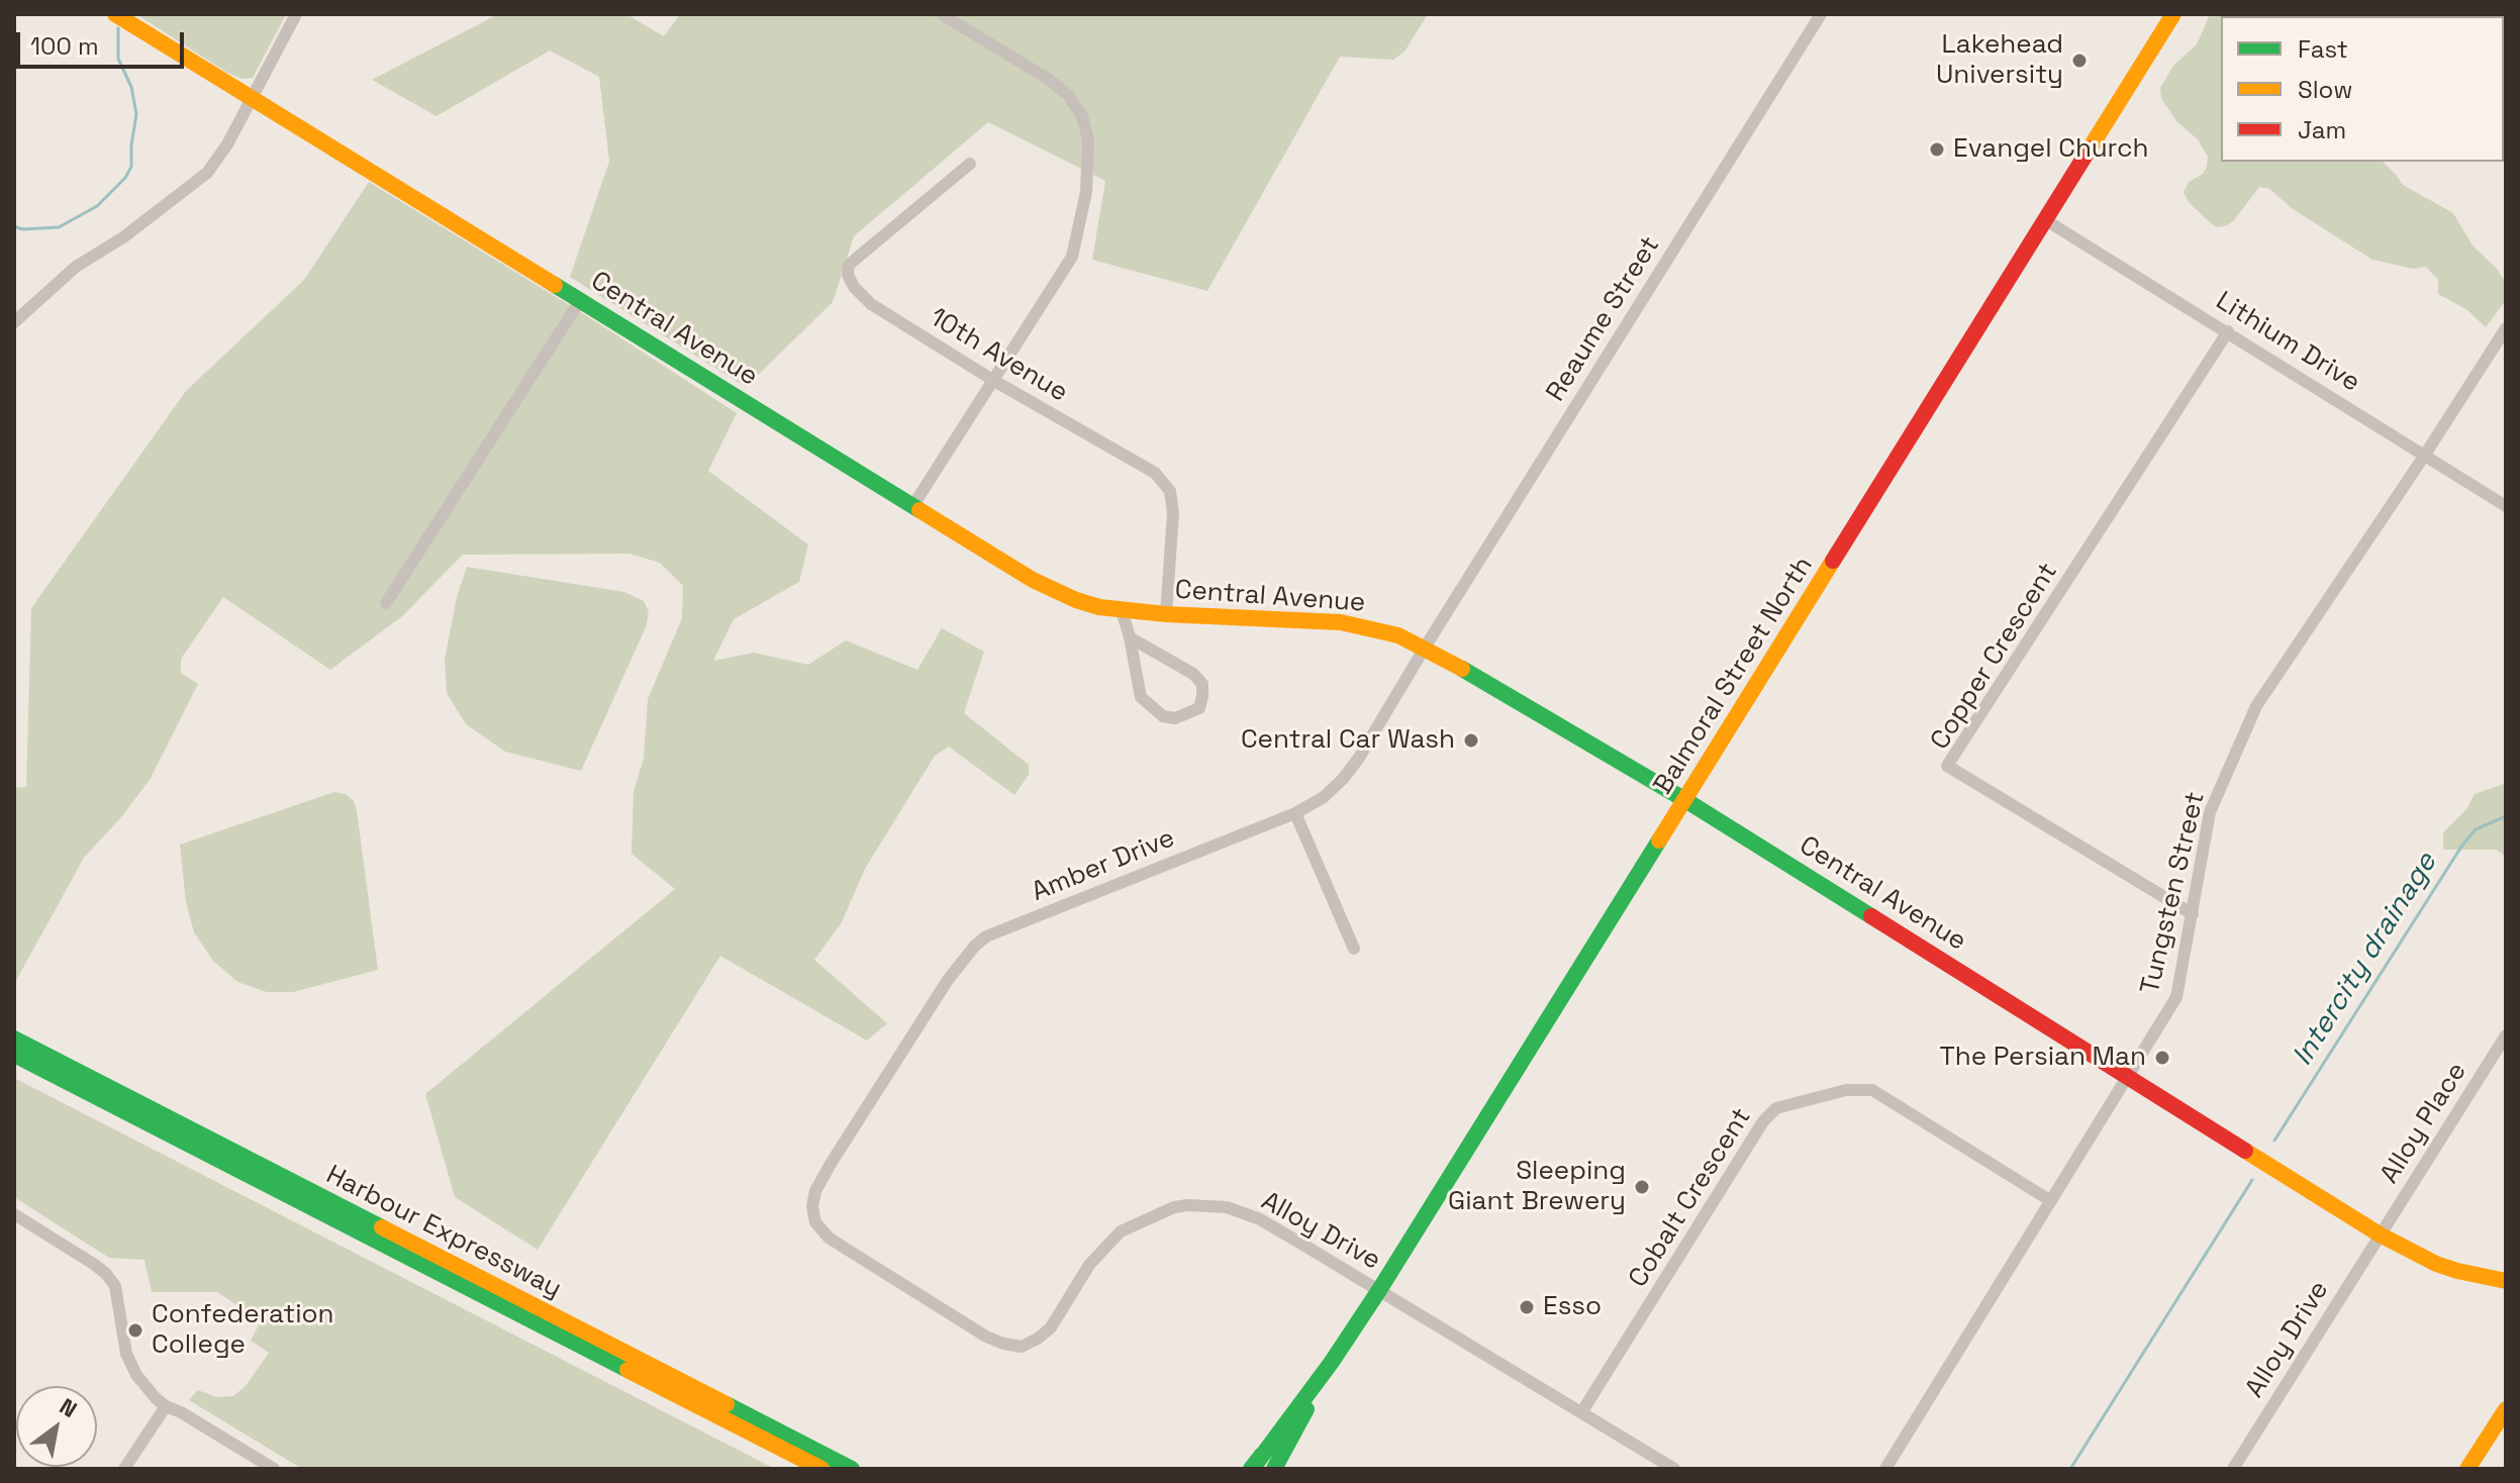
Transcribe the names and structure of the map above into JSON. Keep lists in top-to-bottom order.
{
  "streets": {
    "main road": ["Central Avenue", "Balmoral Street North", "Harbour Expressway"],
    "street": [
      "Reaume Street",
      "Lithium Drive",
      "10th Avenue",
      "Copper Crescent",
      "Amber Drive",
      "Tungsten Street",
      "Alloy Place",
      "Cobalt Crescent",
      "Alloy Drive"
    ]
  },
  "crossings": [
    ["Reaume Street", "Central Avenue"],
    ["Reaume Street", "Amber Drive"],
    ["Central Avenue", "10th Avenue"],
    ["Central Avenue", "Balmoral Street North"],
    ["Central Avenue", "Amber Drive"],
    ["Central Avenue", "Tungsten Street"],
    ["Central Avenue", "Alloy Place"],
    ["Central Avenue", "Alloy Drive"],
    ["Lithium Drive", "Copper Crescent"],
    ["Lithium Drive", "Balmoral Street North"],
    ["Lithium Drive", "Tungsten Street"],
    ["Copper Crescent", "Tungsten Street"],
    ["Balmoral Street North", "Alloy Drive"],
    ["Amber Drive", "Alloy Drive"],
    ["Tungsten Street", "Cobalt Crescent"],
    ["Alloy Place", "Alloy Drive"],
    ["Cobalt Crescent", "Alloy Drive"]
  ],
  "water": ["Intercity drainage"],
  "places": [
    "Lakehead University",
    "Evangel Church",
    "Central Car Wash",
    "The Persian Man",
    "Sleeping Giant Brewery",
    "Esso",
    "Confederation College"
  ],
  "legend": ["Fast", "Slow", "Jam"],
  "scale_bar": "100 m",
  "north": "top right"
}
